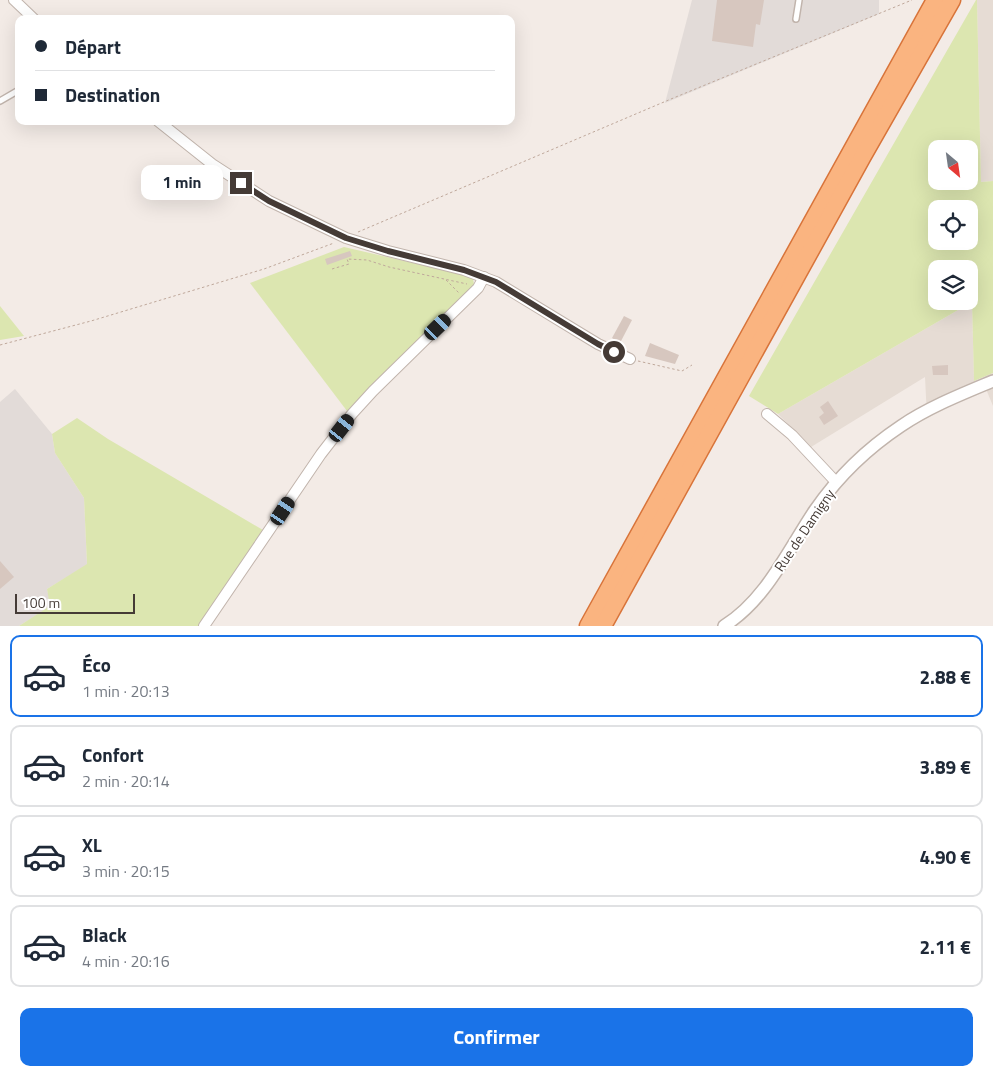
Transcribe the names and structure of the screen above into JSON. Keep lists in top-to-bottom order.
{
  "streets": {
    "street": ["Rue de Damigny"]
  },
  "scale_bar": "100 m",
  "north": "bottom right",
  "page": {
    "banner": ["Départ", "Destination"],
    "bubble": "1 min",
    "scale": "100 m",
    "list": [
      {
        "name": "Éco",
        "note": "1 min · 20:13",
        "value": "2.88 €"
      },
      {
        "name": "Confort",
        "note": "2 min · 20:14",
        "value": "3.89 €"
      },
      {
        "name": "XL",
        "note": "3 min · 20:15",
        "value": "4.90 €"
      },
      {
        "name": "Black",
        "note": "4 min · 20:16",
        "value": "2.11 €"
      }
    ],
    "buttons": "Confirmer"
  }
}
